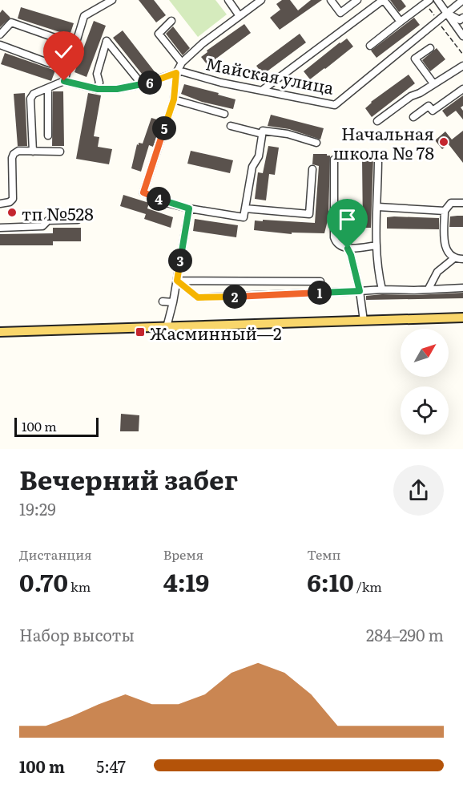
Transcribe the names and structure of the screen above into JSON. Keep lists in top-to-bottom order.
{
  "streets": {
    "street": ["Майская улица"]
  },
  "places": {
    "other": ["Начальная школа № 78", "тп №528"],
    "transit": ["Жасминный—2"]
  },
  "scale_bar": "100 m",
  "north": "top right",
  "page": {
    "pins": [
      "6",
      "5",
      "4",
      "3",
      "1",
      "2"
    ],
    "scale": "100 m",
    "heading": ["Вечерний забег", "19:29"],
    "stats": [
      ["Дистанция", "0.70 km"],
      ["Время", "4:19"],
      ["Темп", "6:10 /km"]
    ],
    "chart": ["Набор высоты", "284–290 m"],
    "list": [
      {
        "name": "100 m",
        "note": "5:47"
      }
    ]
  }
}
